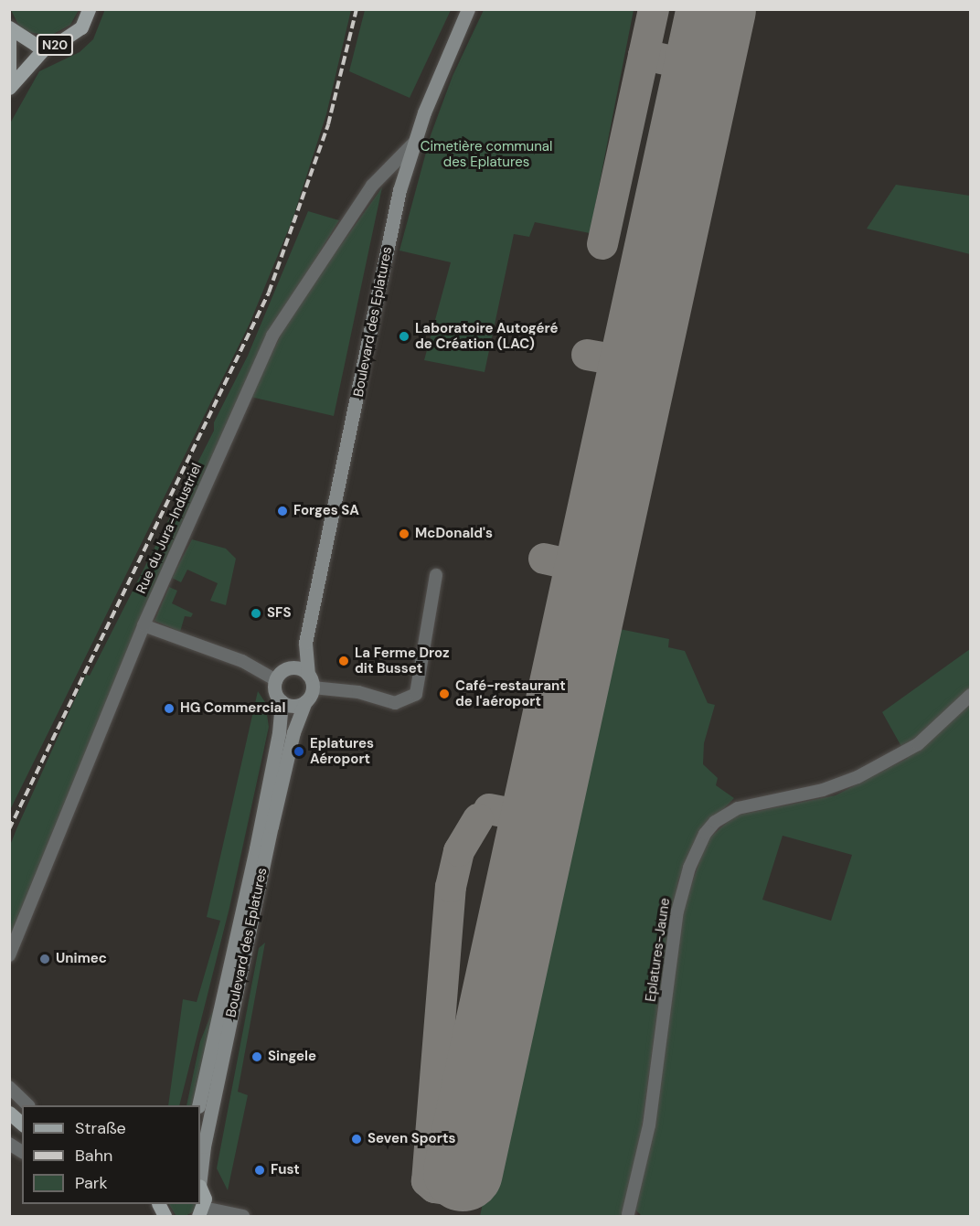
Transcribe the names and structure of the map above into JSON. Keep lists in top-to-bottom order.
{
  "streets": {
    "main road": ["N20", "Boulevard des Eplatures"],
    "street": ["Rue du Jura-Industriel", "Eplatures-Jaune"]
  },
  "crossings": [
    ["Boulevard des Eplatures", "Rue du Jura-Industriel"]
  ],
  "parks": ["Cimetière communal des Eplatures"],
  "places": [
    "Laboratoire Autogéré de Création (LAC)",
    "Forges SA",
    "McDonald's",
    "SFS",
    "La Ferme Droz dit Busset",
    "Café-restaurant de l'aéroport",
    "HG Commercial",
    "Eplatures Aéroport",
    "Unimec",
    "Singele",
    "Seven Sports",
    "Fust"
  ],
  "legend": ["Straße", "Bahn", "Park"]
}
